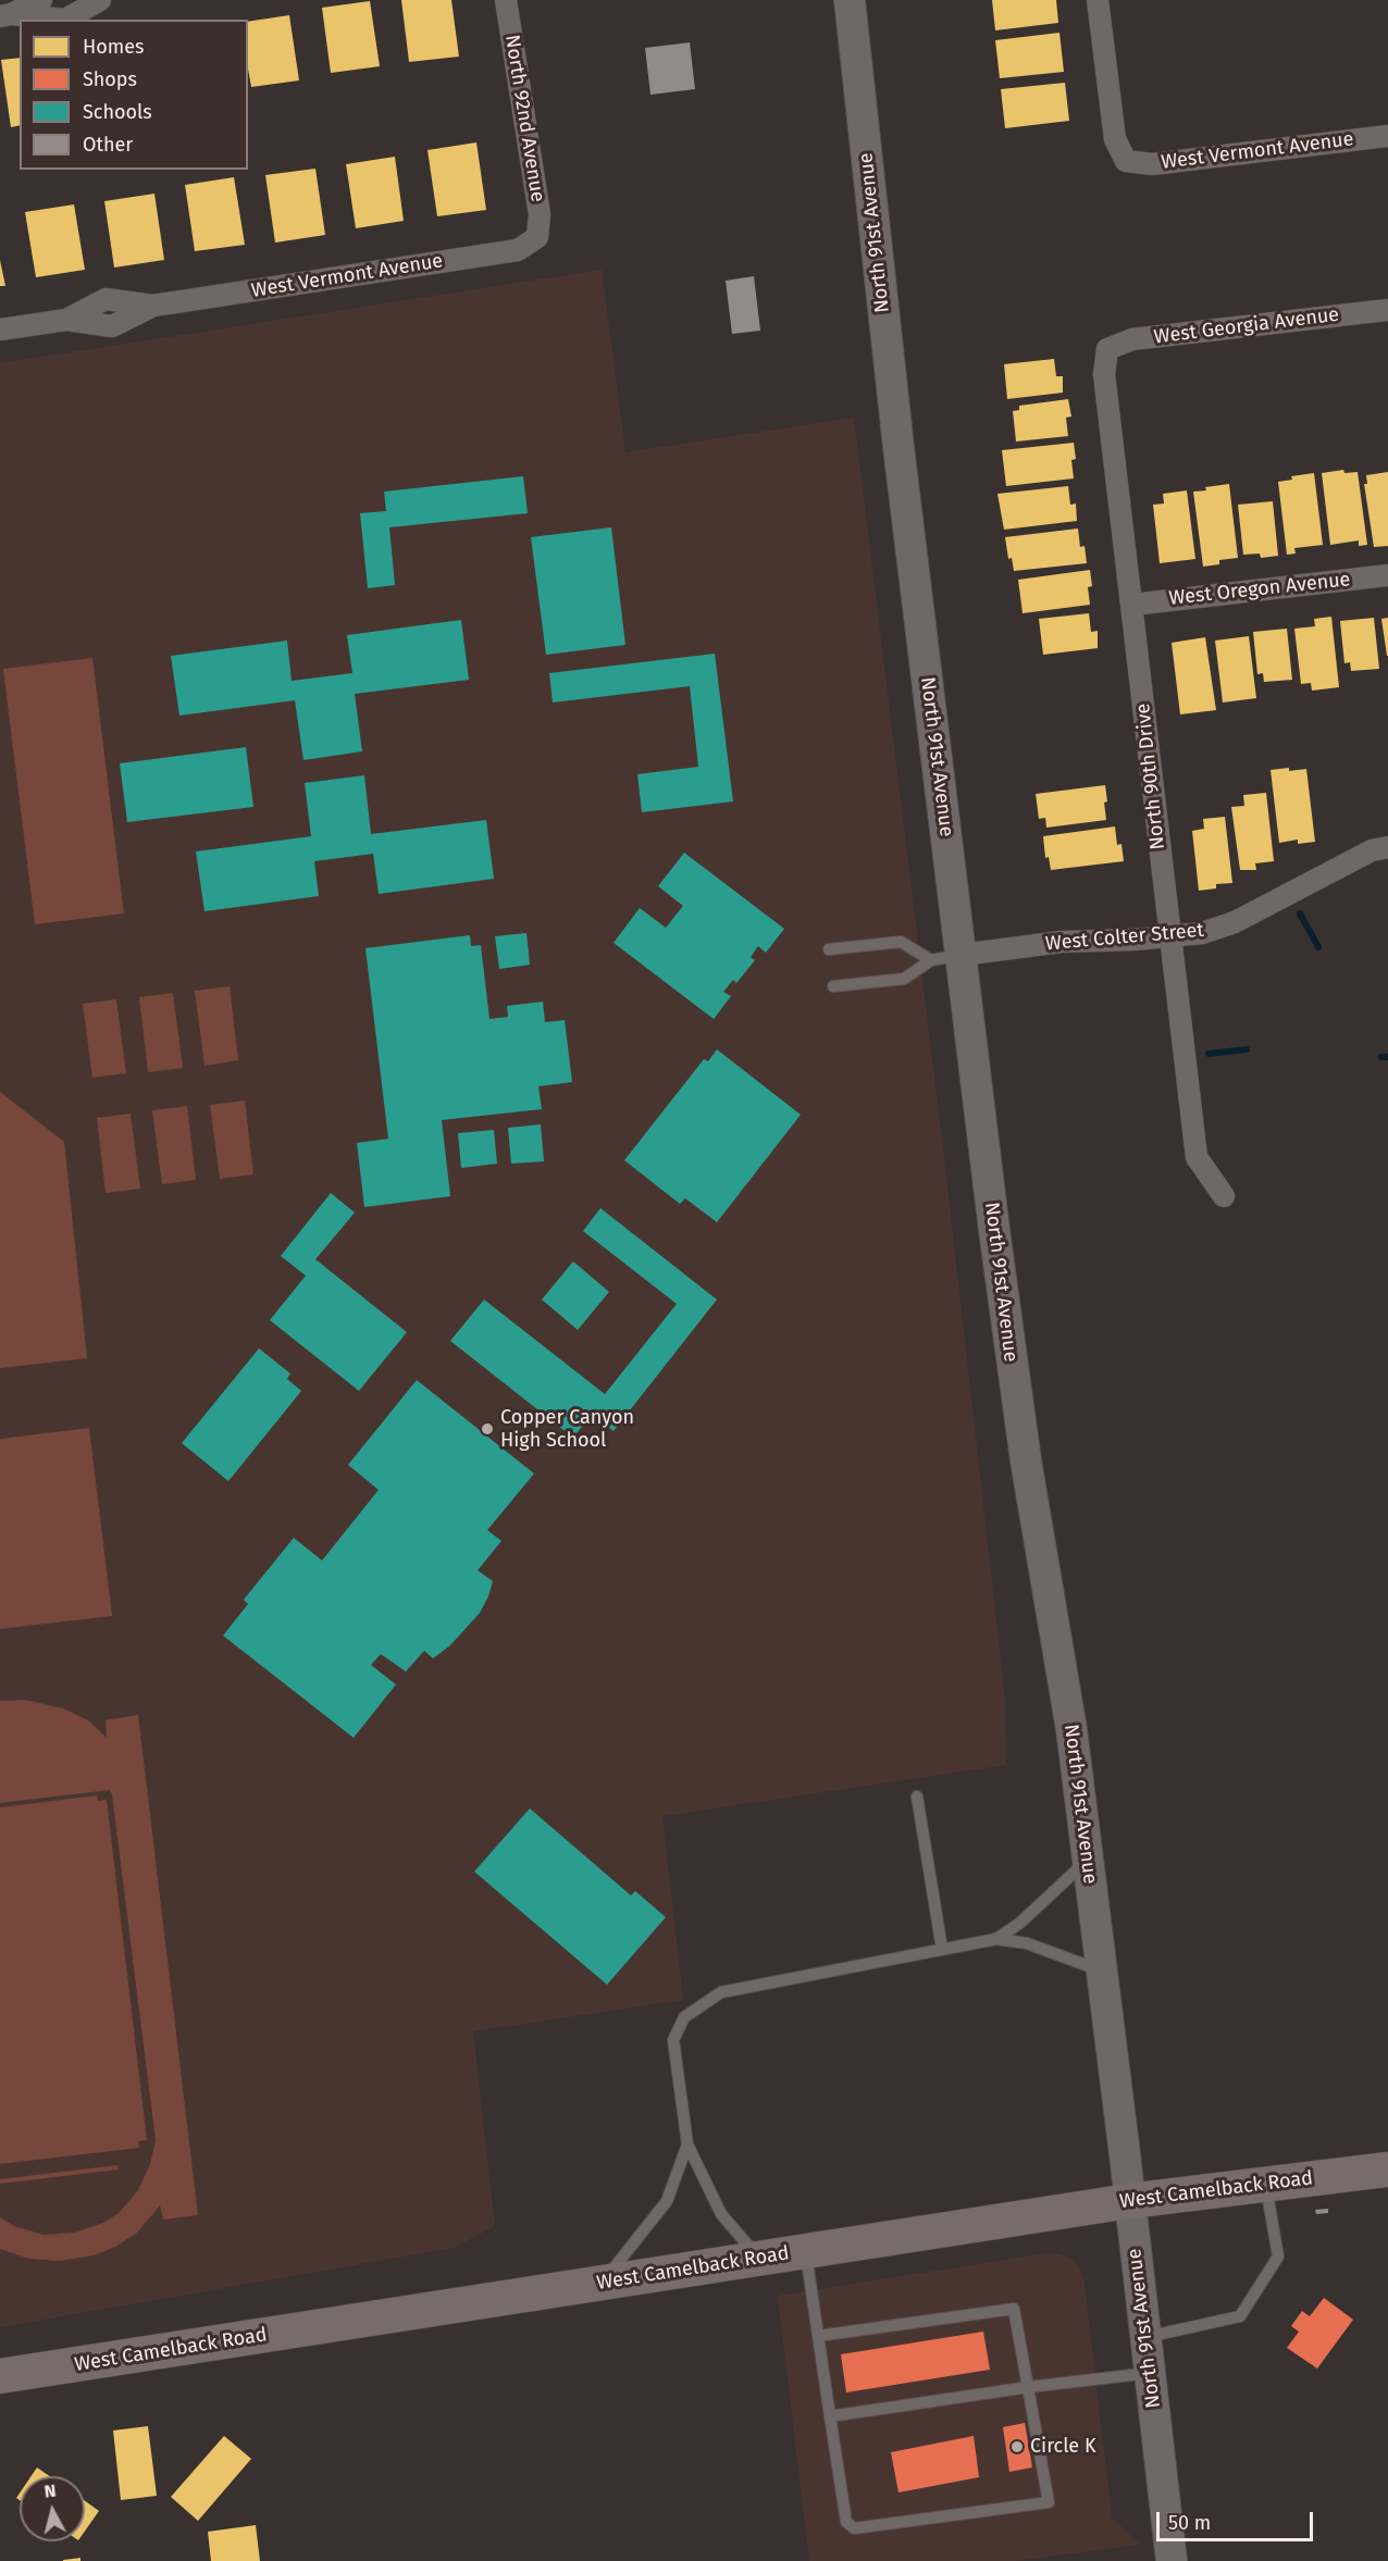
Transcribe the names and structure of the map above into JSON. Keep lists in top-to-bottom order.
{
  "streets": {
    "main road": ["North 91st Avenue", "West Camelback Road"],
    "street": [
      "North 92nd Avenue",
      "West Vermont Avenue",
      "West Georgia Avenue",
      "West Oregon Avenue",
      "North 90th Drive",
      "West Colter Street"
    ]
  },
  "crossings": [
    ["North 92nd Avenue", "West Vermont Avenue"],
    ["North 91st Avenue", "West Colter Street"],
    ["North 91st Avenue", "West Camelback Road"],
    ["West Georgia Avenue", "North 90th Drive"],
    ["West Oregon Avenue", "North 90th Drive"],
    ["North 90th Drive", "West Colter Street"]
  ],
  "places": ["Copper Canyon High School", "Circle K"],
  "legend": [
    "Homes",
    "Shops",
    "Schools",
    "Other"
  ],
  "scale_bar": "50 m",
  "north": "top"
}
